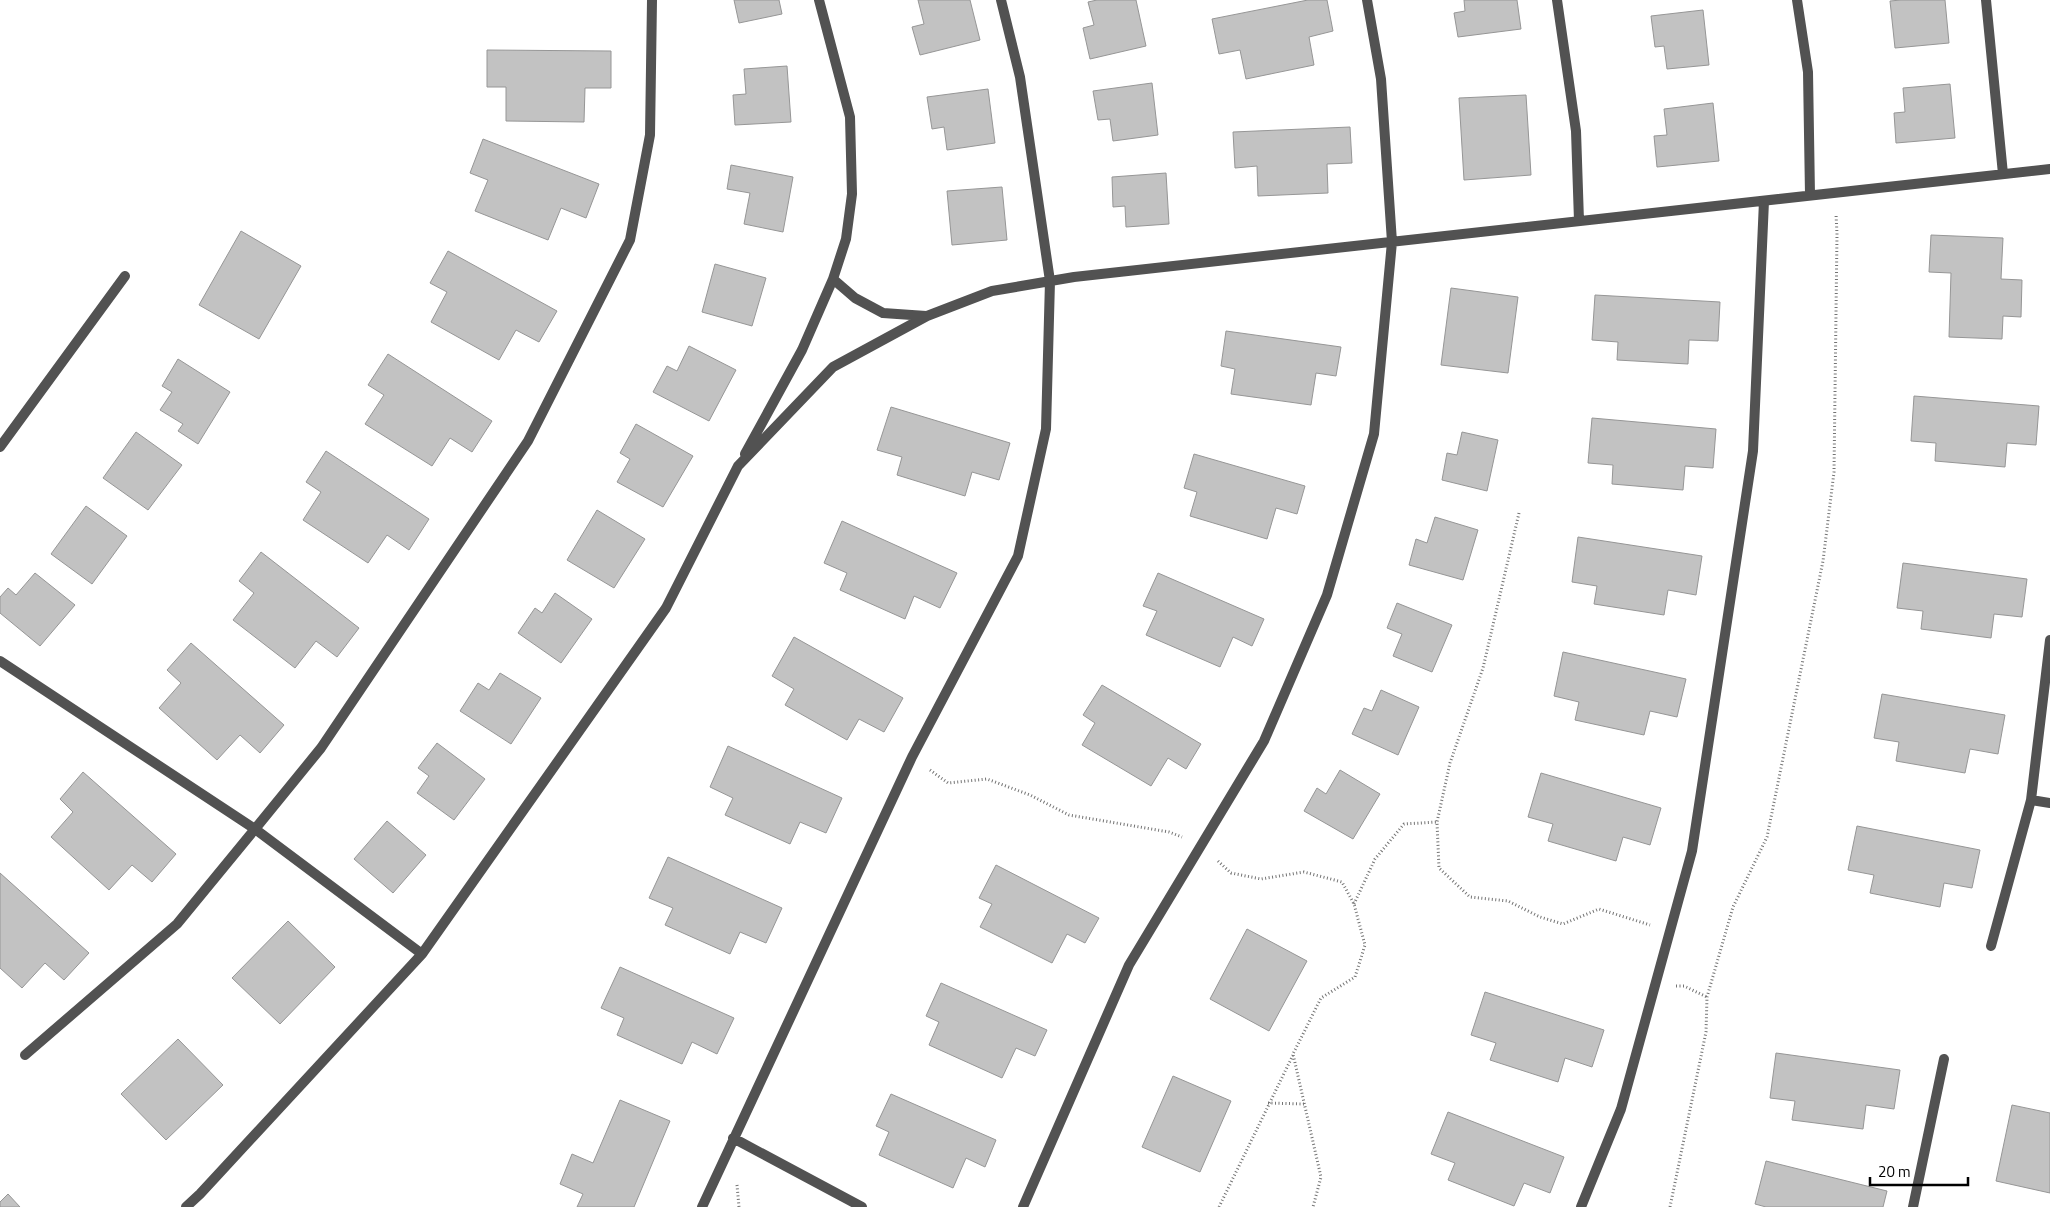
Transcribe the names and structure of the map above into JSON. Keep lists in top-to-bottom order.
{
  "scale_bar": "20 m"
}
